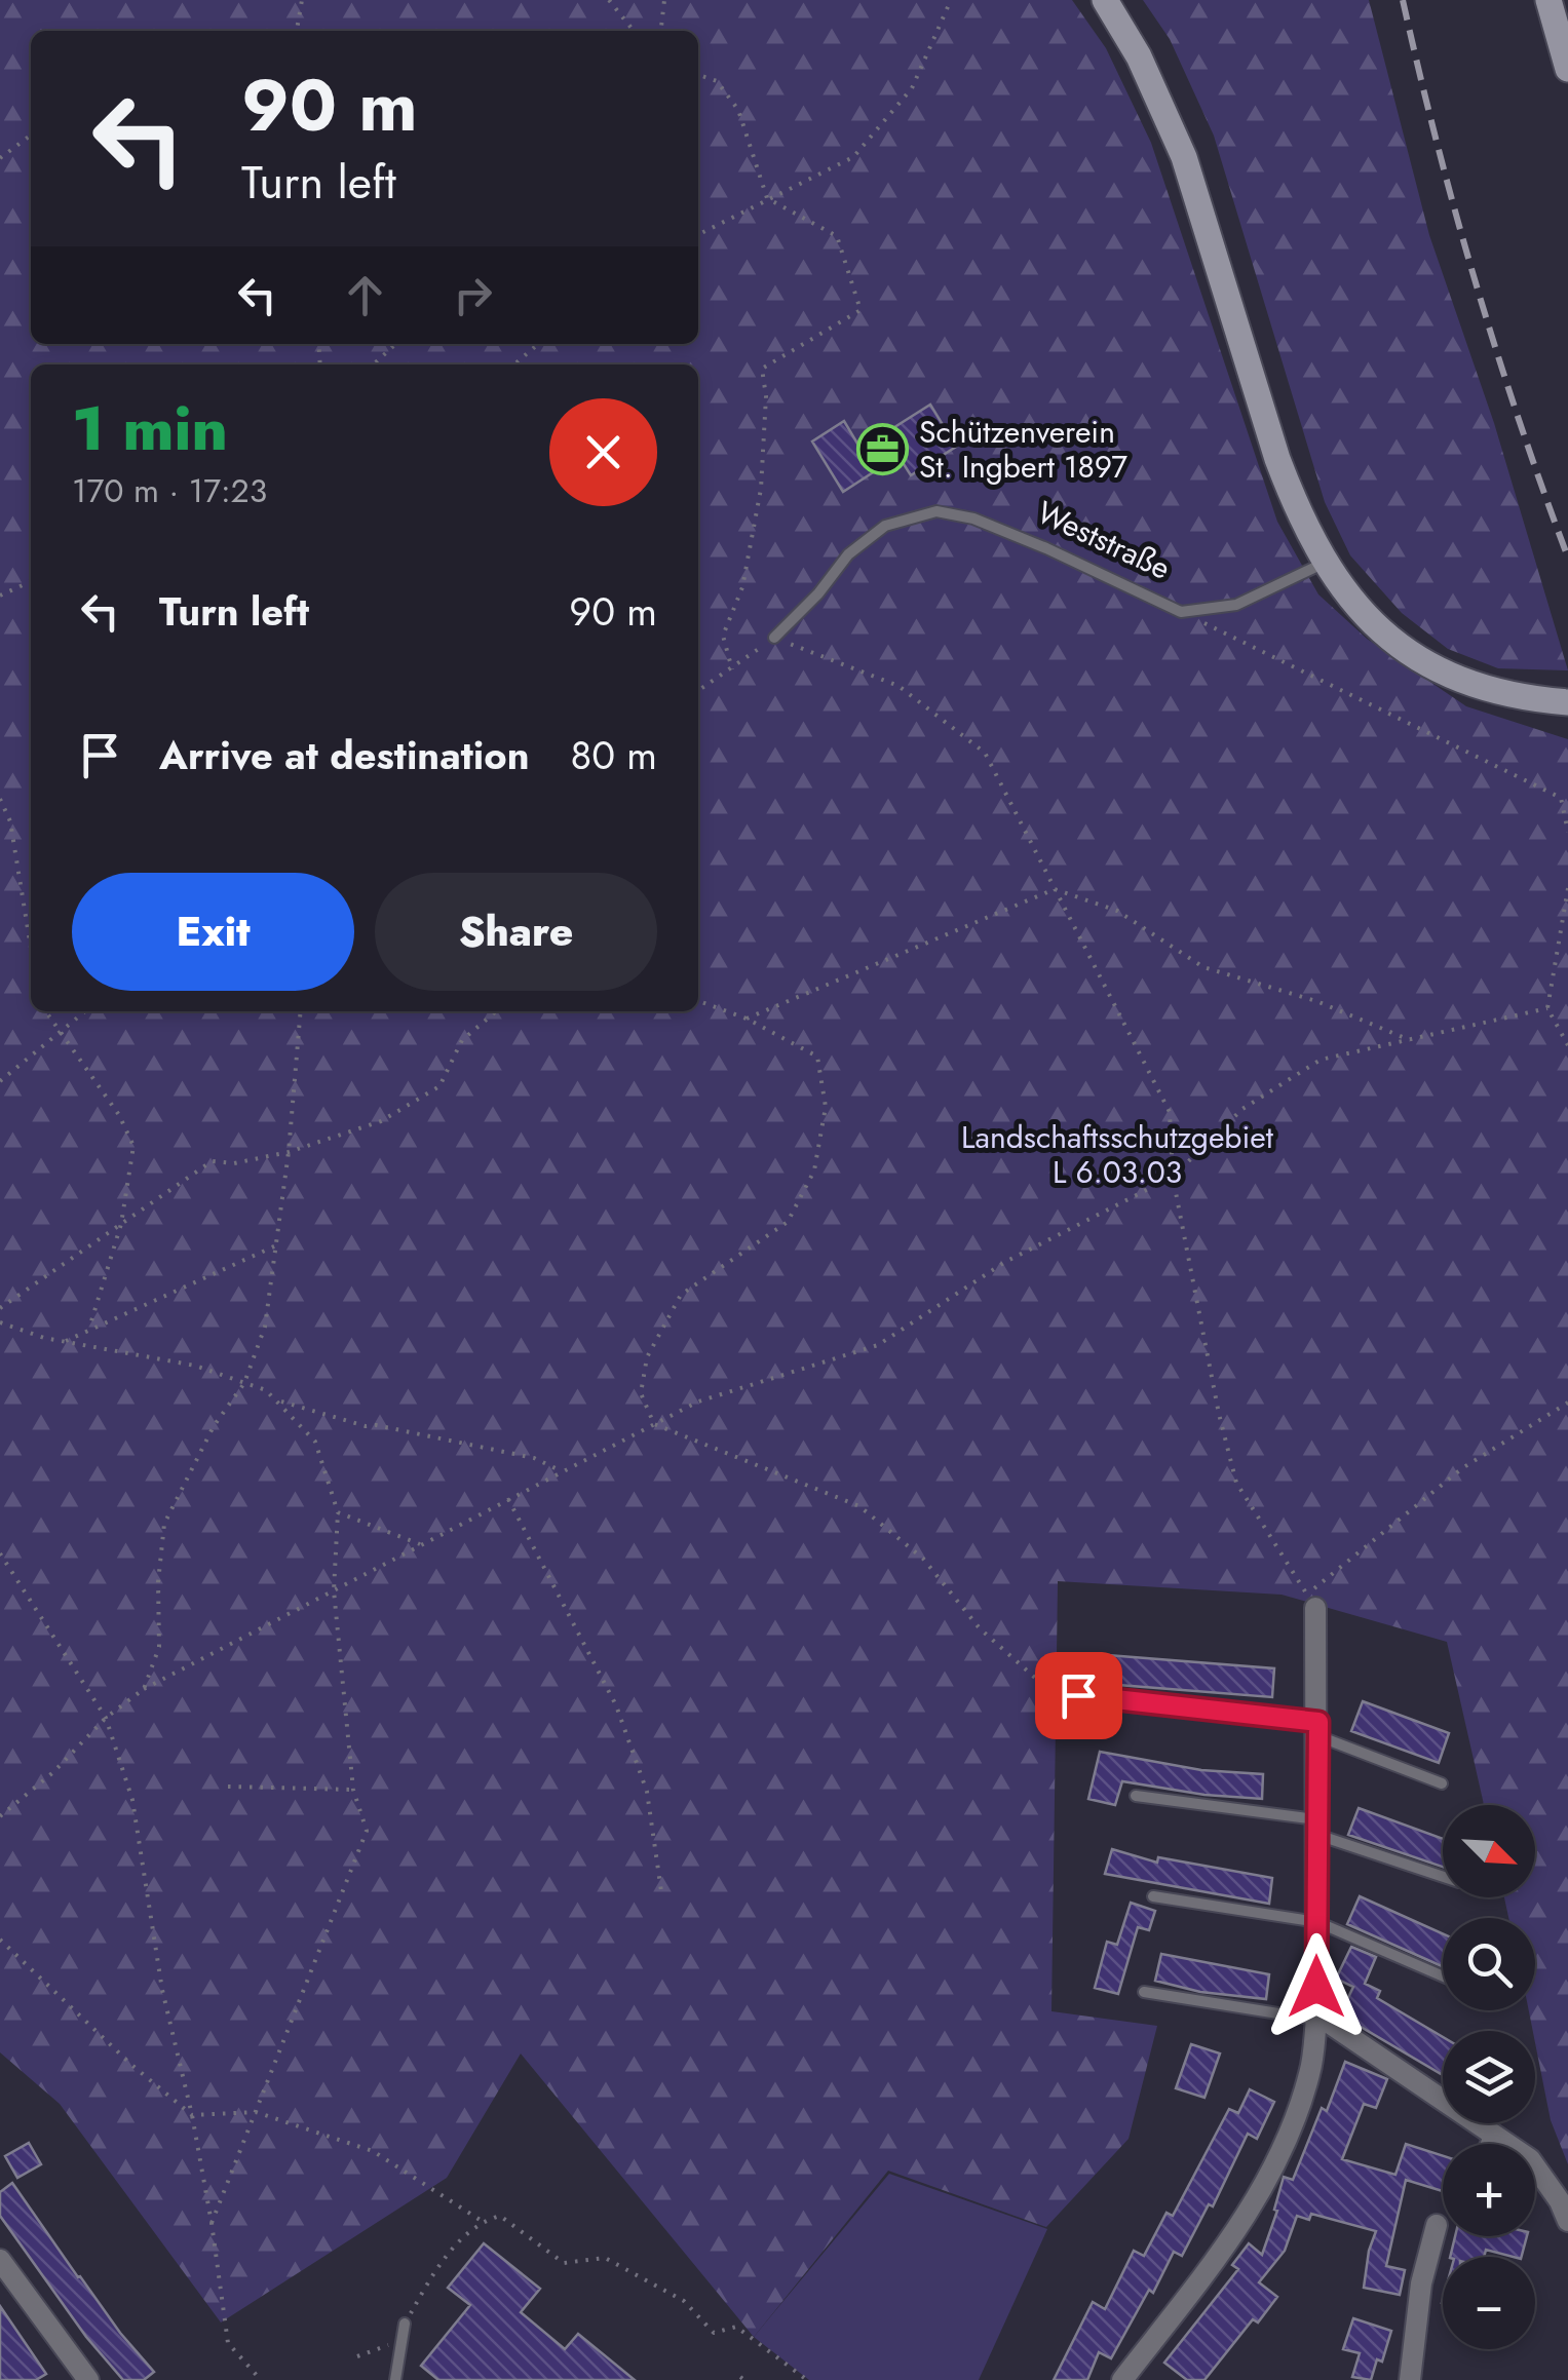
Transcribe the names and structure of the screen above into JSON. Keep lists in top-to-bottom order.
{
  "streets": {
    "lane": ["Weststraße"]
  },
  "parks": ["Landschaftsschutzgebiet L 6.03.03"],
  "places": {
    "office": ["Schützenverein St. Ingbert 1897"]
  },
  "north": "bottom right",
  "page": {
    "turn": ["90 m", "Turn left"],
    "heading": ["1 min", "170 m · 17:23"],
    "list": [
      {
        "name": "Turn left",
        "value": "90 m"
      },
      {
        "name": "Arrive at destination",
        "value": "80 m"
      }
    ],
    "buttons": ["Exit", "Share"],
    "map_buttons": ["+", "−"]
  }
}
